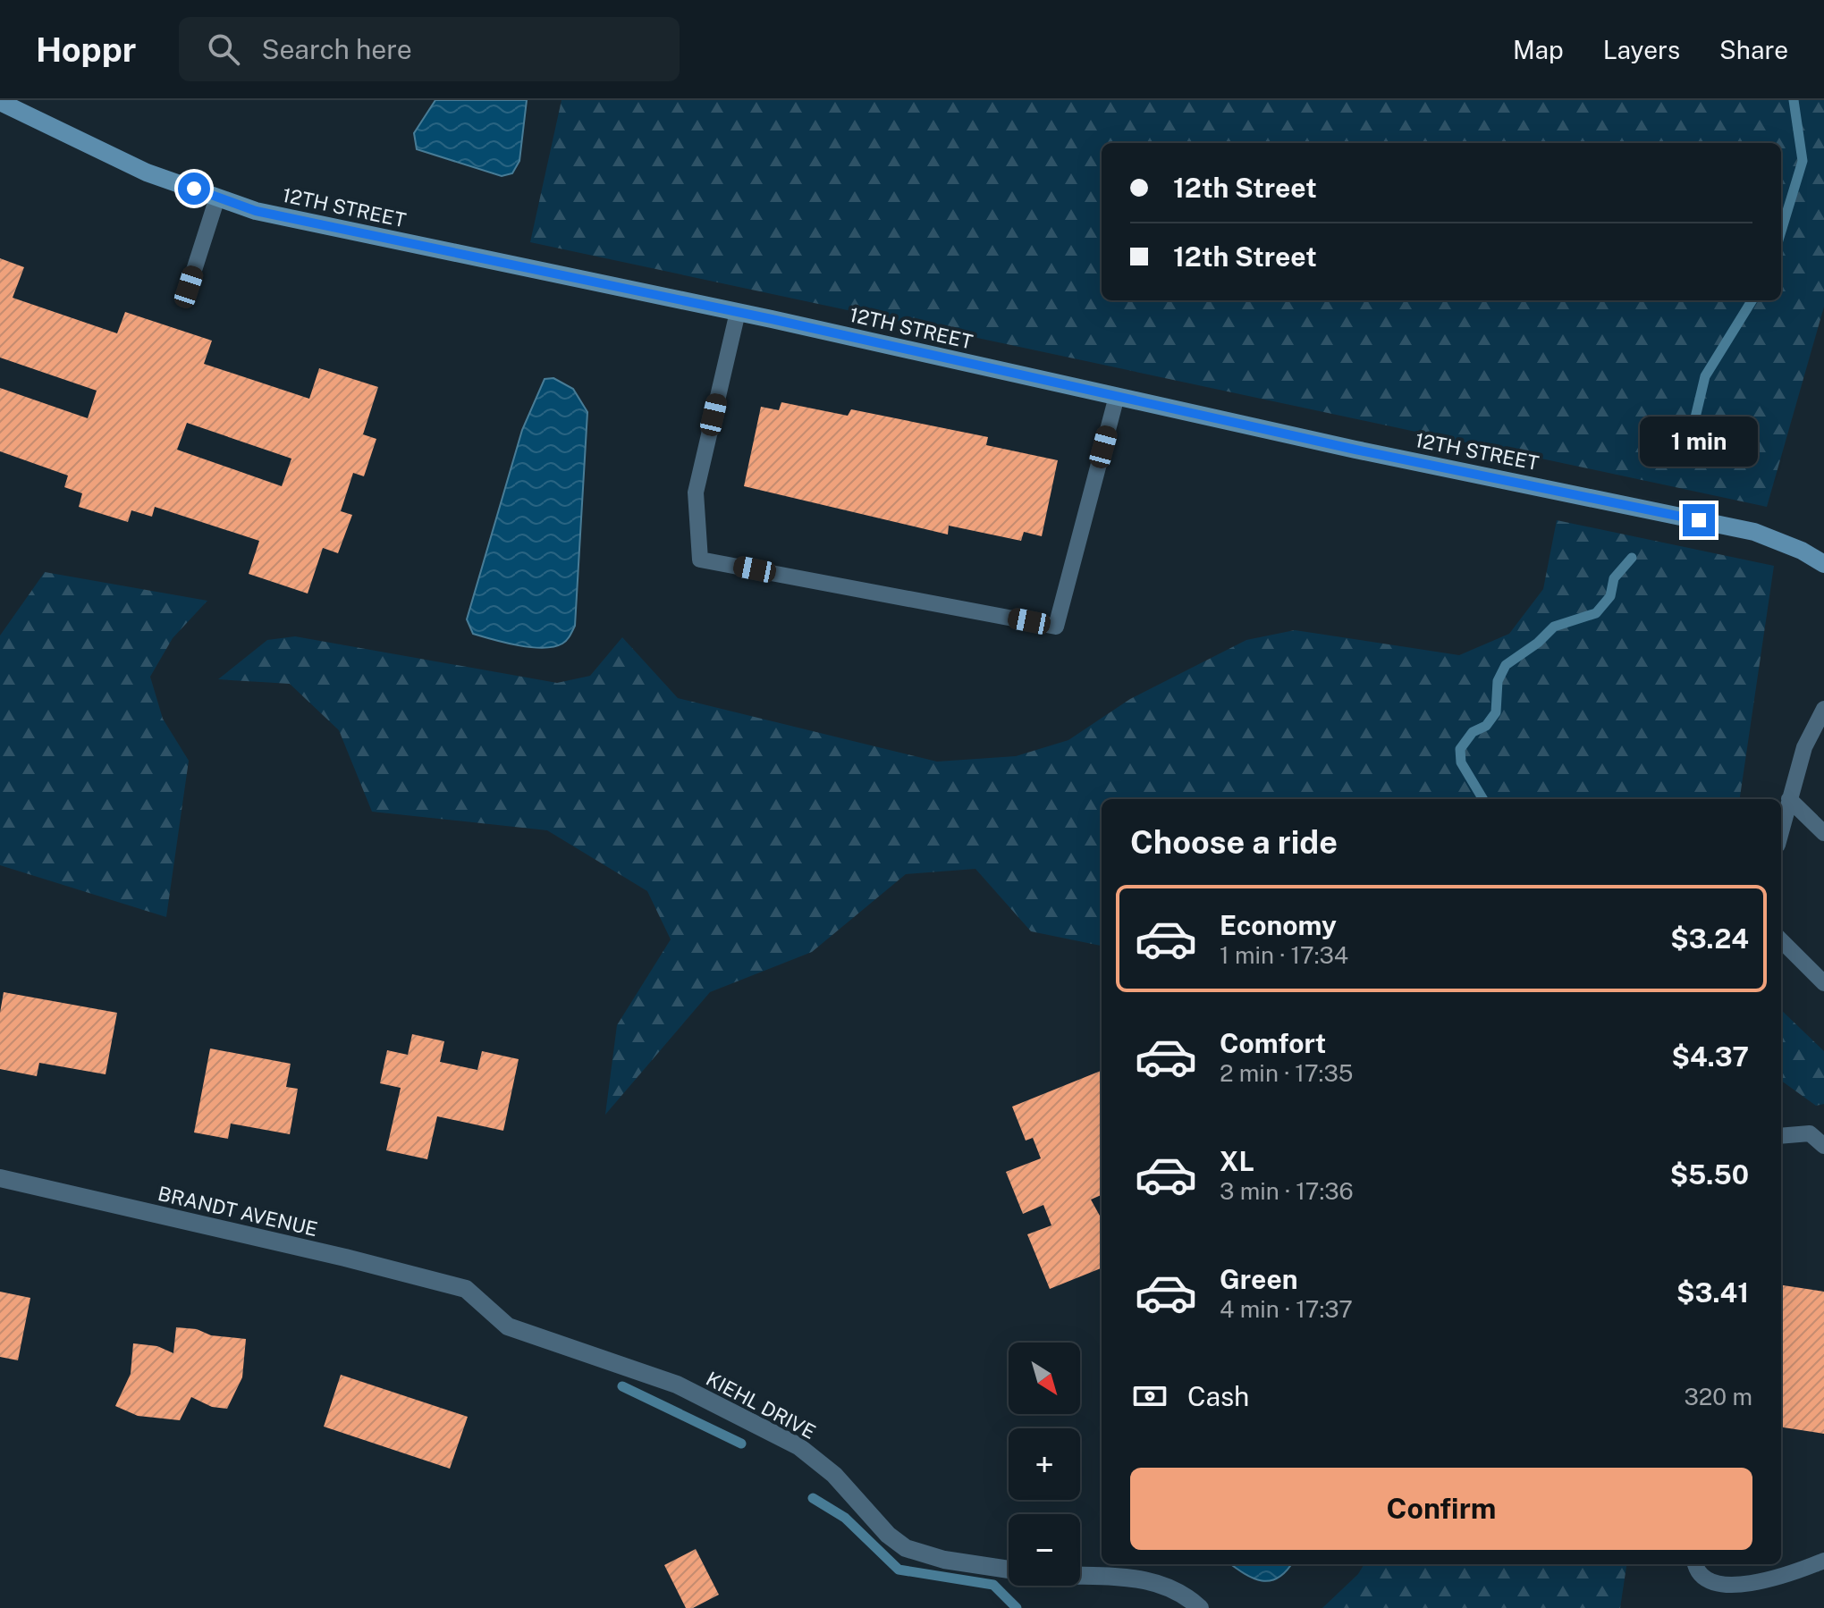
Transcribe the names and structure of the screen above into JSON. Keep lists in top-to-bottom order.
{
  "streets": {
    "main road": ["12TH STREET"],
    "street": ["BRANDT AVENUE", "KIEHL DRIVE"]
  },
  "crossings": [
    ["BRANDT AVENUE", "KIEHL DRIVE"]
  ],
  "north": "bottom right",
  "page": {
    "header": "Hoppr",
    "search": "Search here",
    "nav": ["Map", "Layers", "Share"],
    "banner": ["12th Street", "12th Street"],
    "bubble": "1 min",
    "heading": "Choose a ride",
    "list": [
      {
        "name": "Economy",
        "note": "1 min · 17:34",
        "value": "$3.24"
      },
      {
        "name": "Comfort",
        "note": "2 min · 17:35",
        "value": "$4.37"
      },
      {
        "name": "XL",
        "note": "3 min · 17:36",
        "value": "$5.50"
      },
      {
        "name": "Green",
        "note": "4 min · 17:37",
        "value": "$3.41"
      }
    ],
    "map_buttons": ["+", "−"],
    "pay": ["Cash", "320 m"],
    "buttons": "Confirm"
  }
}
